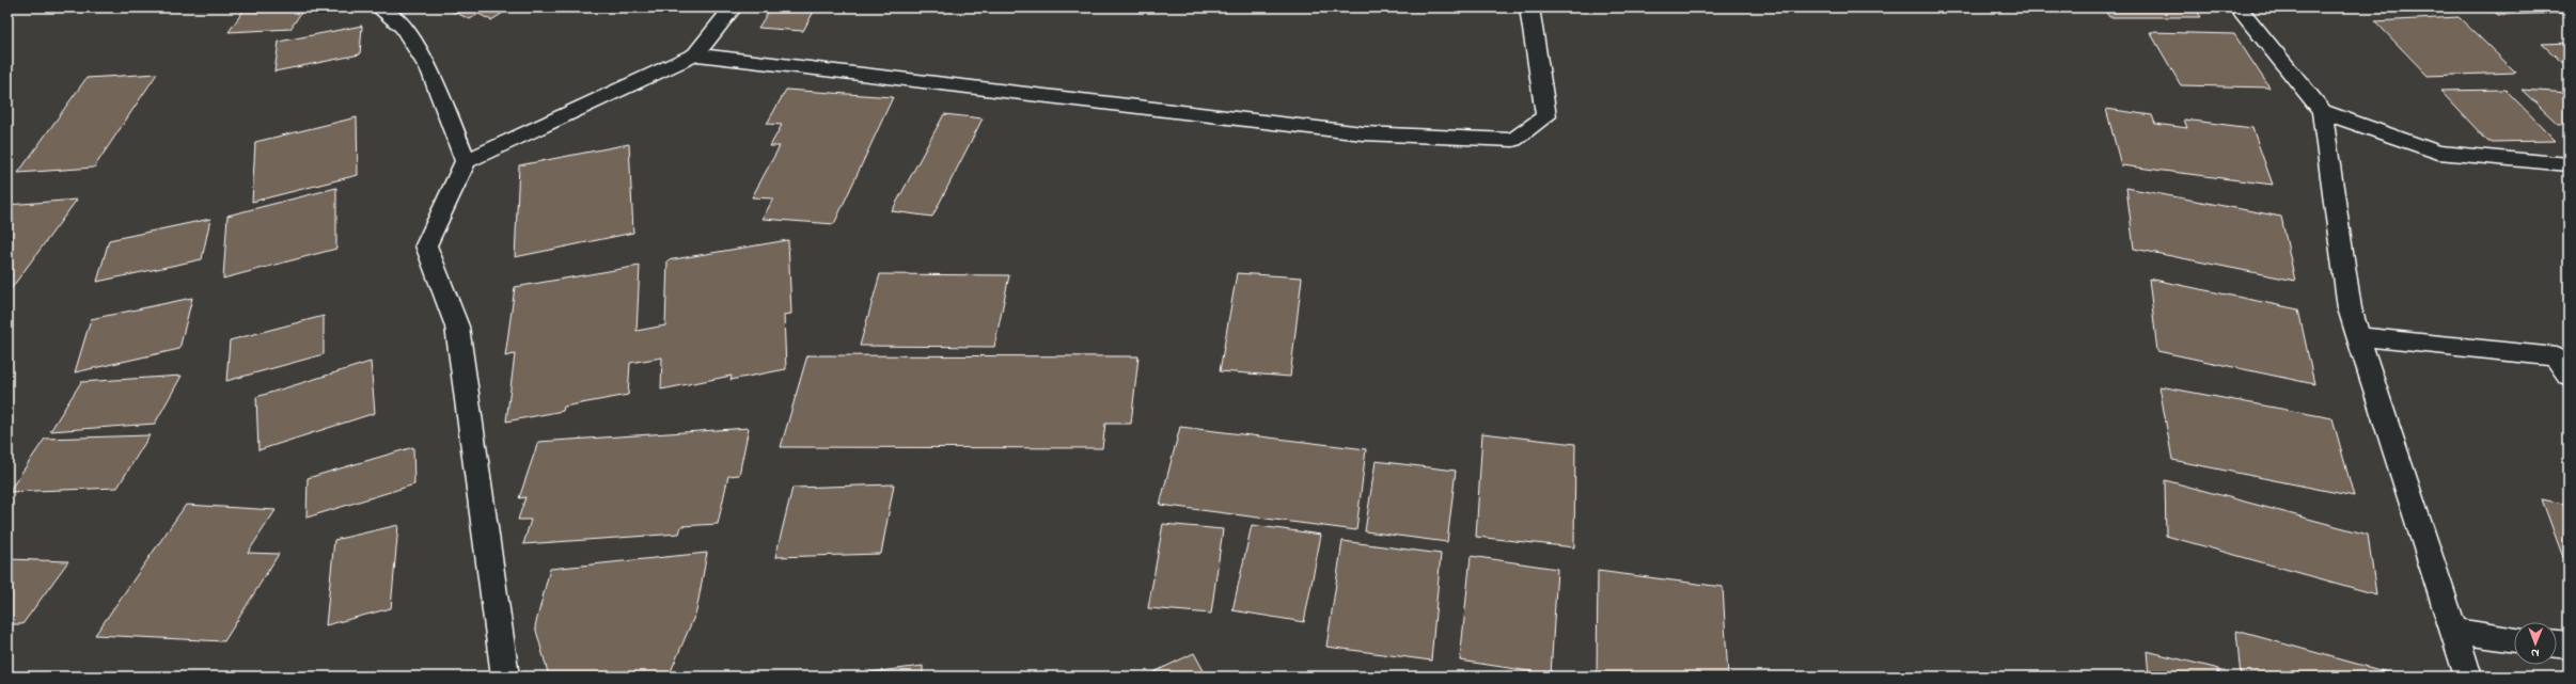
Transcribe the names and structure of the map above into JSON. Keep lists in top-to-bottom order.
{
  "north": "bottom"
}
